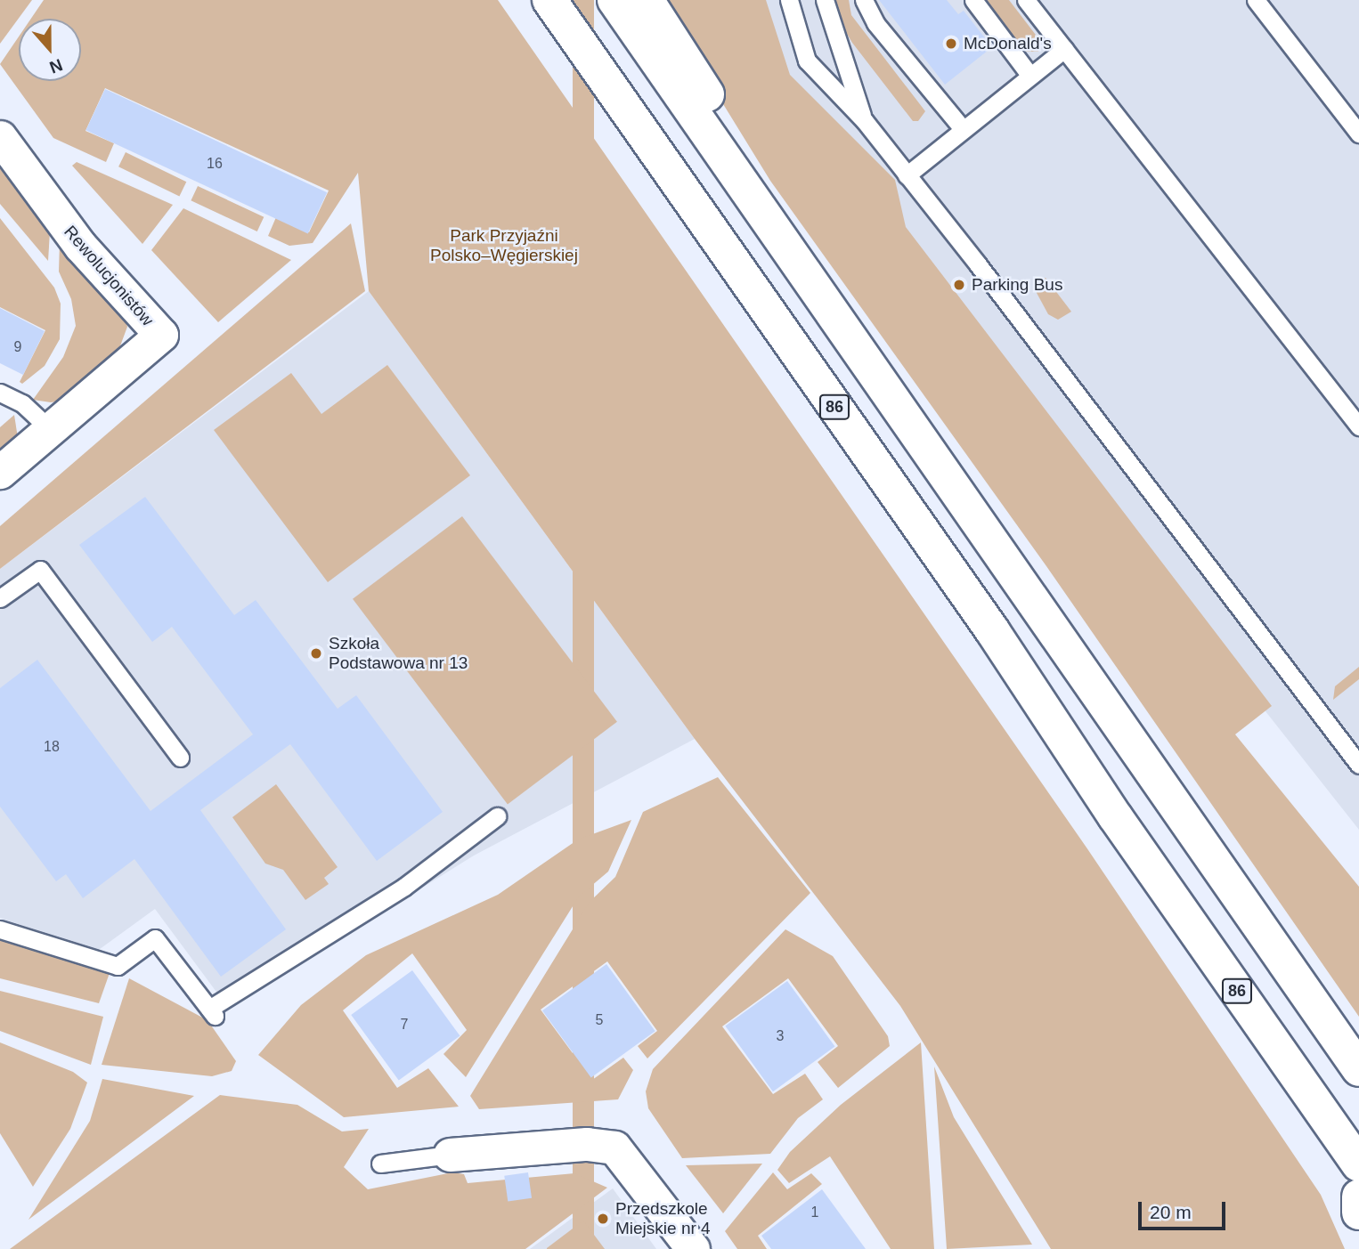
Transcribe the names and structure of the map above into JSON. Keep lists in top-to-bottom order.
{
  "streets": {
    "main road": ["86"],
    "street": ["Rewolucjonistów"]
  },
  "parks": ["Park Przyjaźni Polsko–Węgierskiej"],
  "places": [
    "McDonald's",
    "Parking Bus",
    "Szkoła Podstawowa nr 13",
    "Przedszkole Miejskie nr 4"
  ],
  "house_numbers": [
    "16",
    "9",
    "18",
    "5",
    "7",
    "3",
    "1"
  ],
  "scale_bar": "20 m",
  "north": "bottom"
}
